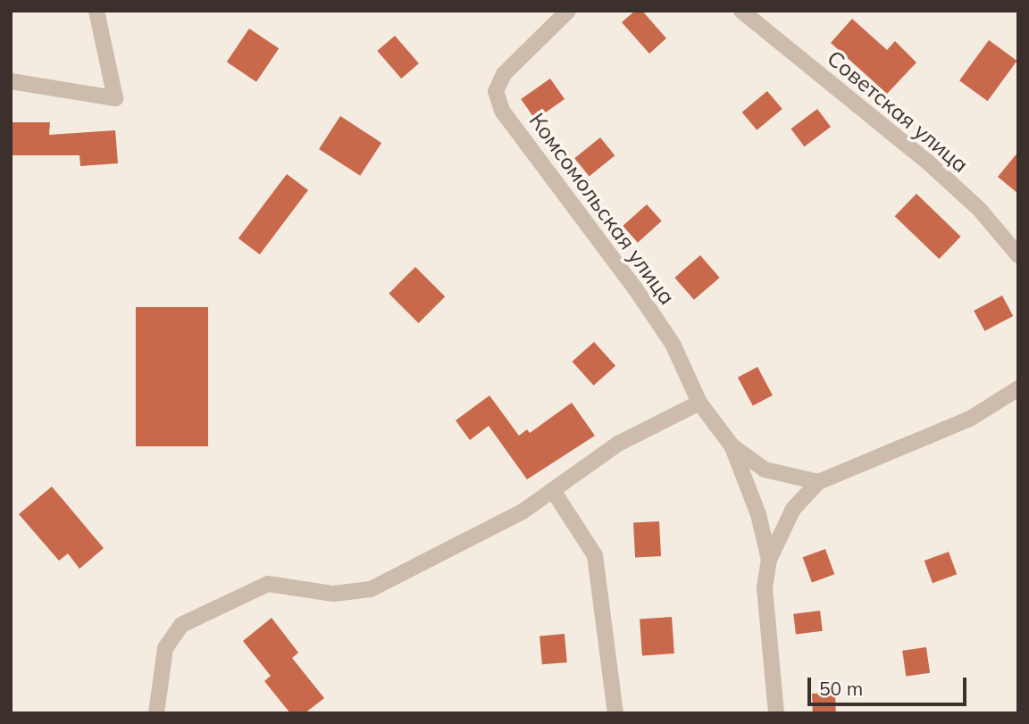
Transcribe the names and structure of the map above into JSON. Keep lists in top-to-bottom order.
{
  "streets": {
    "street": ["Советская улица", "Комсомольская улица"]
  },
  "scale_bar": "50 m"
}
